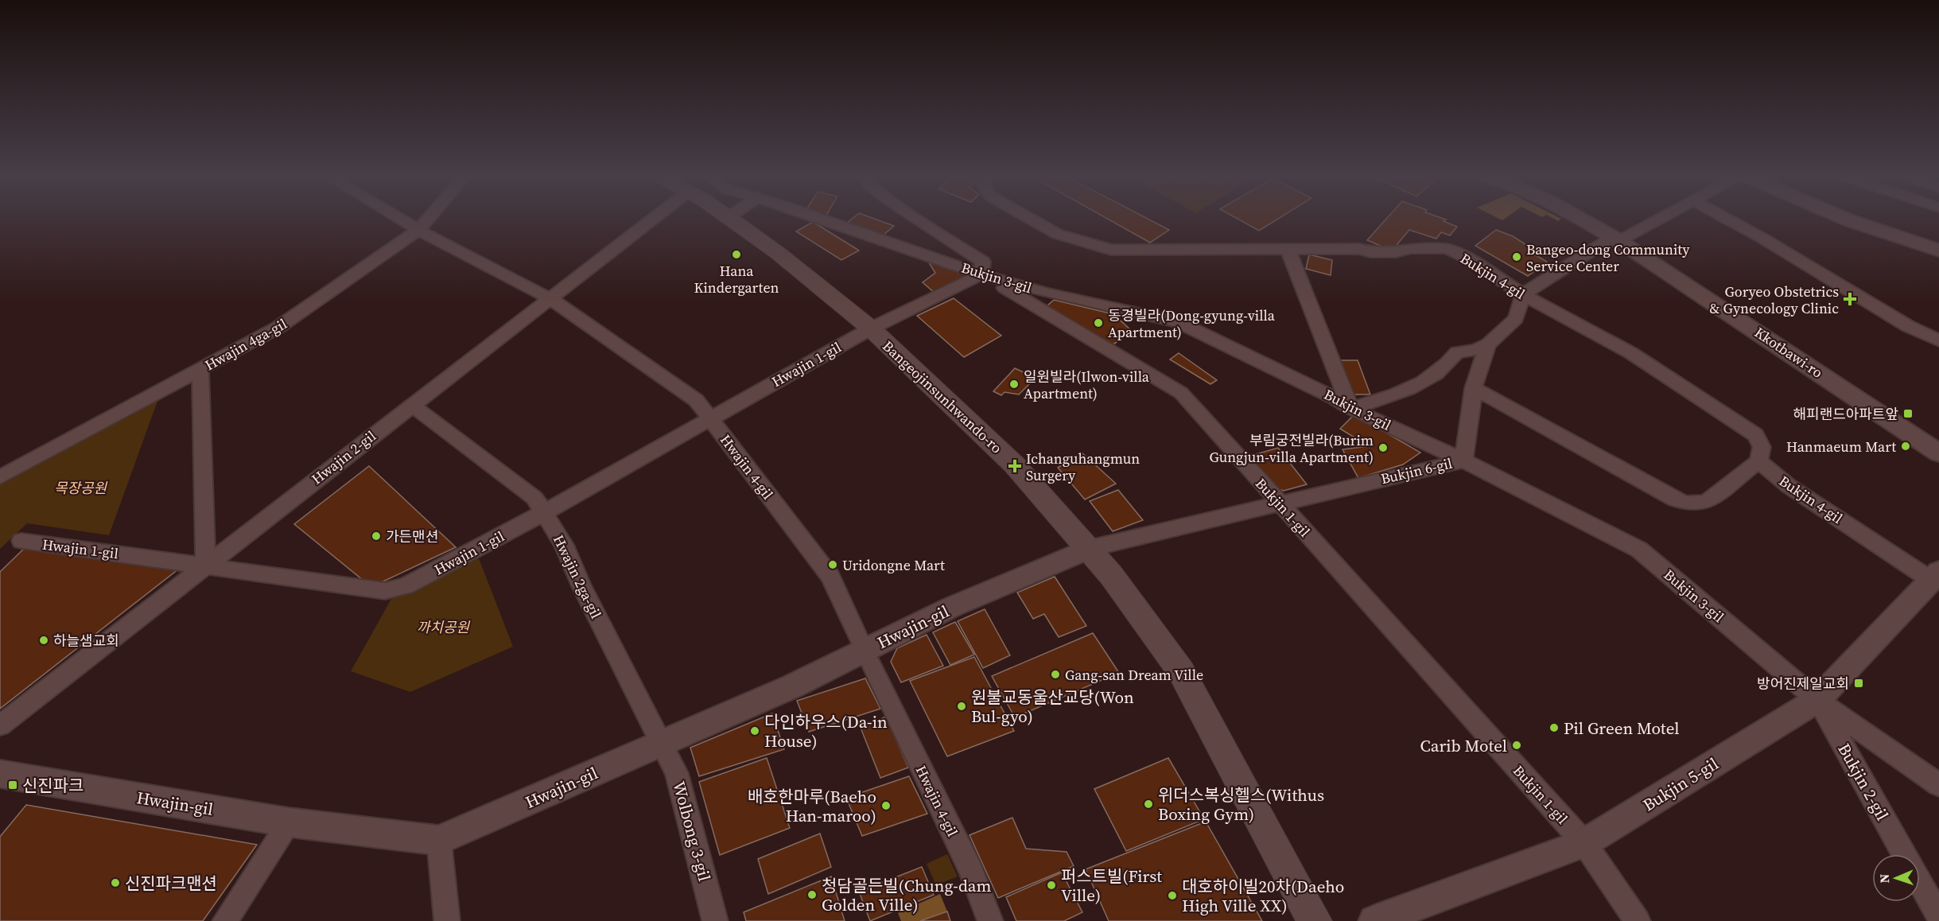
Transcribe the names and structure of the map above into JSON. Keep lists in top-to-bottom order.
{
  "streets": {
    "main road": ["Bangeojinsunhwando-ro"],
    "street": [
      "Bukjin 4-gil",
      "Bukjin 3-gil",
      "Hwajin 4ga-gil",
      "Kkotbawi-ro",
      "Hwajin 1-gil",
      "Hwajin 2-gil",
      "Hwajin 4-gil",
      "Bukjin 6-gil",
      "Bukjin 1-gil",
      "Hwajin 2ga-gil",
      "Hwajin-gil",
      "Bukjin 2-gil",
      "Bukjin 5-gil",
      "Wolbong 3-gil"
    ]
  },
  "crossings": [
    ["Bukjin 4-gil", "Bukjin 6-gil"],
    ["Bukjin 4-gil", "Bukjin 5-gil"],
    ["Bukjin 3-gil", "Hwajin 1-gil"],
    ["Bukjin 3-gil", "Bukjin 6-gil"],
    ["Bukjin 3-gil", "Bukjin 1-gil"],
    ["Bukjin 3-gil", "Bukjin 2-gil"],
    ["Bukjin 3-gil", "Bukjin 5-gil"],
    ["Hwajin 4ga-gil", "Hwajin 4-gil"],
    ["Hwajin 1-gil", "Bangeojinsunhwando-ro"],
    ["Hwajin 1-gil", "Hwajin 2-gil"],
    ["Hwajin 1-gil", "Hwajin 4-gil"],
    ["Hwajin 1-gil", "Bukjin 1-gil"],
    ["Hwajin 1-gil", "Hwajin 2ga-gil"],
    ["Bangeojinsunhwando-ro", "Bukjin 6-gil"],
    ["Bangeojinsunhwando-ro", "Hwajin-gil"],
    ["Hwajin 2-gil", "Hwajin 4-gil"],
    ["Hwajin 2-gil", "Hwajin 2ga-gil"],
    ["Hwajin 4-gil", "Hwajin-gil"],
    ["Bukjin 6-gil", "Bukjin 1-gil"],
    ["Bukjin 6-gil", "Hwajin-gil"],
    ["Bukjin 1-gil", "Bukjin 5-gil"],
    ["Hwajin 2ga-gil", "Hwajin-gil"],
    ["Hwajin 2ga-gil", "Wolbong 3-gil"],
    ["Hwajin-gil", "Wolbong 3-gil"],
    ["Bukjin 2-gil", "Bukjin 5-gil"]
  ],
  "parks": ["목장공원", "까치공원"],
  "places": {
    "other": [
      "Hana Kindergarten",
      "Bangeo-dong Community Service Center",
      "동경빌라(Dong-gyung-villa Apartment)",
      "일원빌라(Ilwon-villa Apartment)",
      "Hanmaeum Mart",
      "부림궁전빌라(Burim Gungjun-villa Apartment)",
      "가든맨션",
      "Uridongne Mart",
      "하늘샘교회",
      "Gang-san Dream Ville",
      "원불교동울산교당(Won Bul-gyo)",
      "Pil Green Motel",
      "다인하우스(Da-in House)",
      "Carib Motel",
      "위더스복싱헬스(Withus Boxing Gym)",
      "배호한마루(Baeho Han-maroo)",
      "신진파크맨션",
      "퍼스트빌(First Ville)",
      "청담골든빌(Chung-dam Golden Ville)",
      "대호하이빌20차(Daeho High Ville XX)"
    ],
    "health": ["Goryeo Obstetrics & Gynecology Clinic", "Ichanguhangmun Surgery"],
    "transit": ["해피랜드아파트앞", "방어진제일교회", "신진파크"]
  },
  "north": "left"
}
